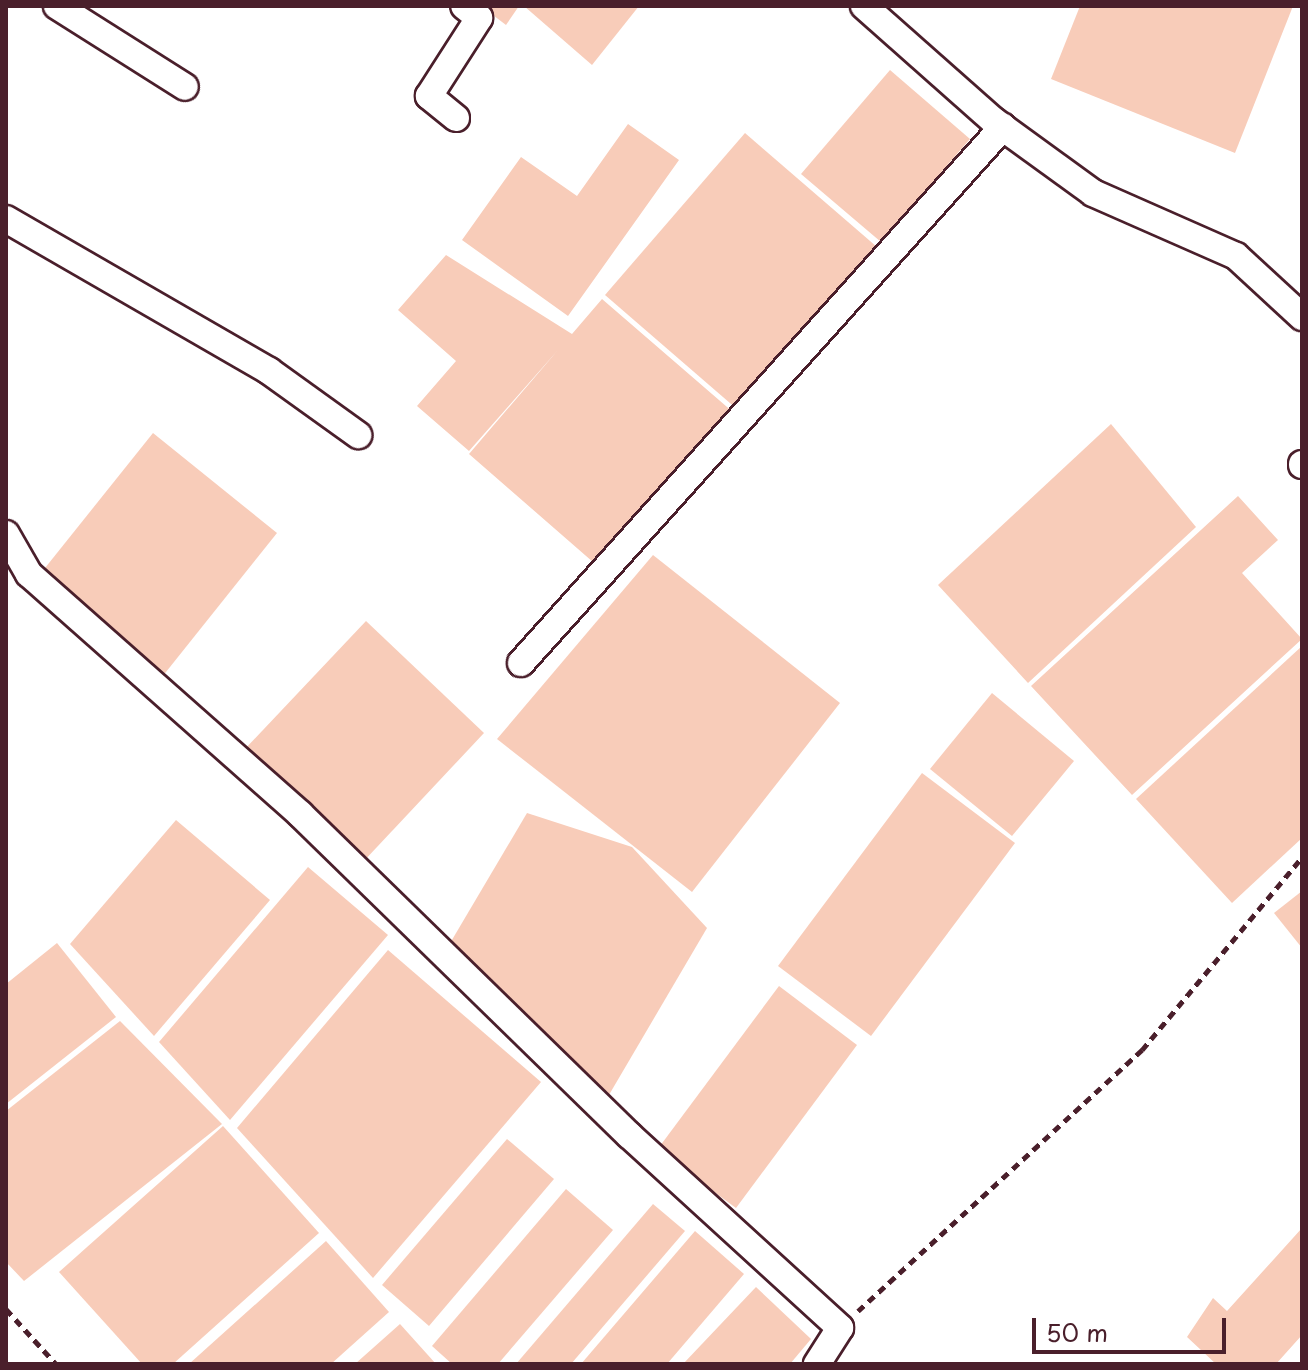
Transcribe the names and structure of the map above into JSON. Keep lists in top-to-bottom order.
{
  "scale_bar": "50 m"
}
